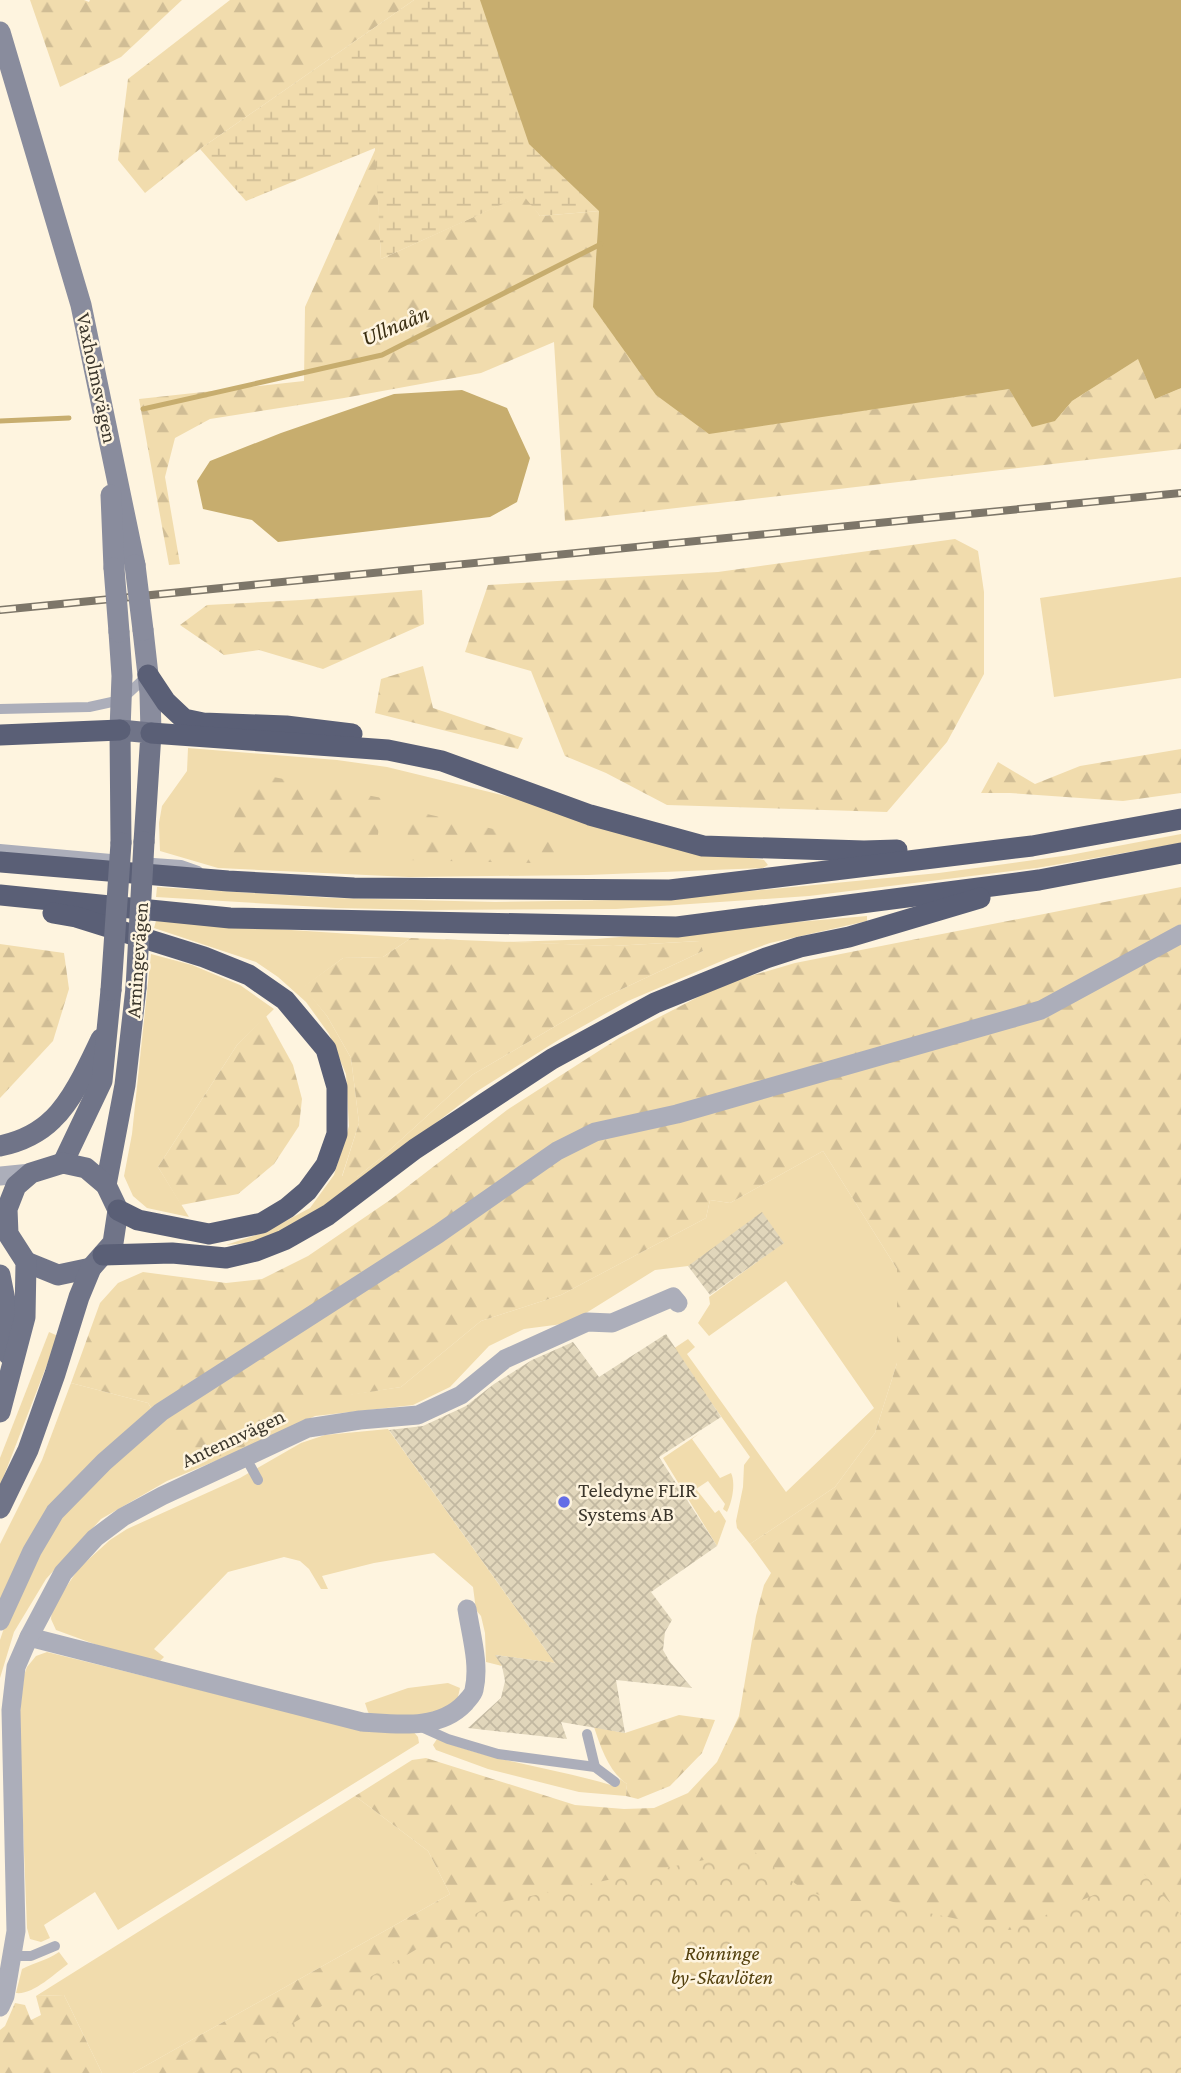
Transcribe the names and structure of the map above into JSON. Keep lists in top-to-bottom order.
{
  "streets": {
    "main road": ["Vaxholmsvägen", "Arningevägen"],
    "street": ["Antennvägen"]
  },
  "crossings": [
    ["Vaxholmsvägen", "Arningevägen"]
  ],
  "water": ["Ullnaån"],
  "parks": ["Rönninge by-Skavlöten"],
  "places": ["Teledyne FLIR Systems AB"]
}
